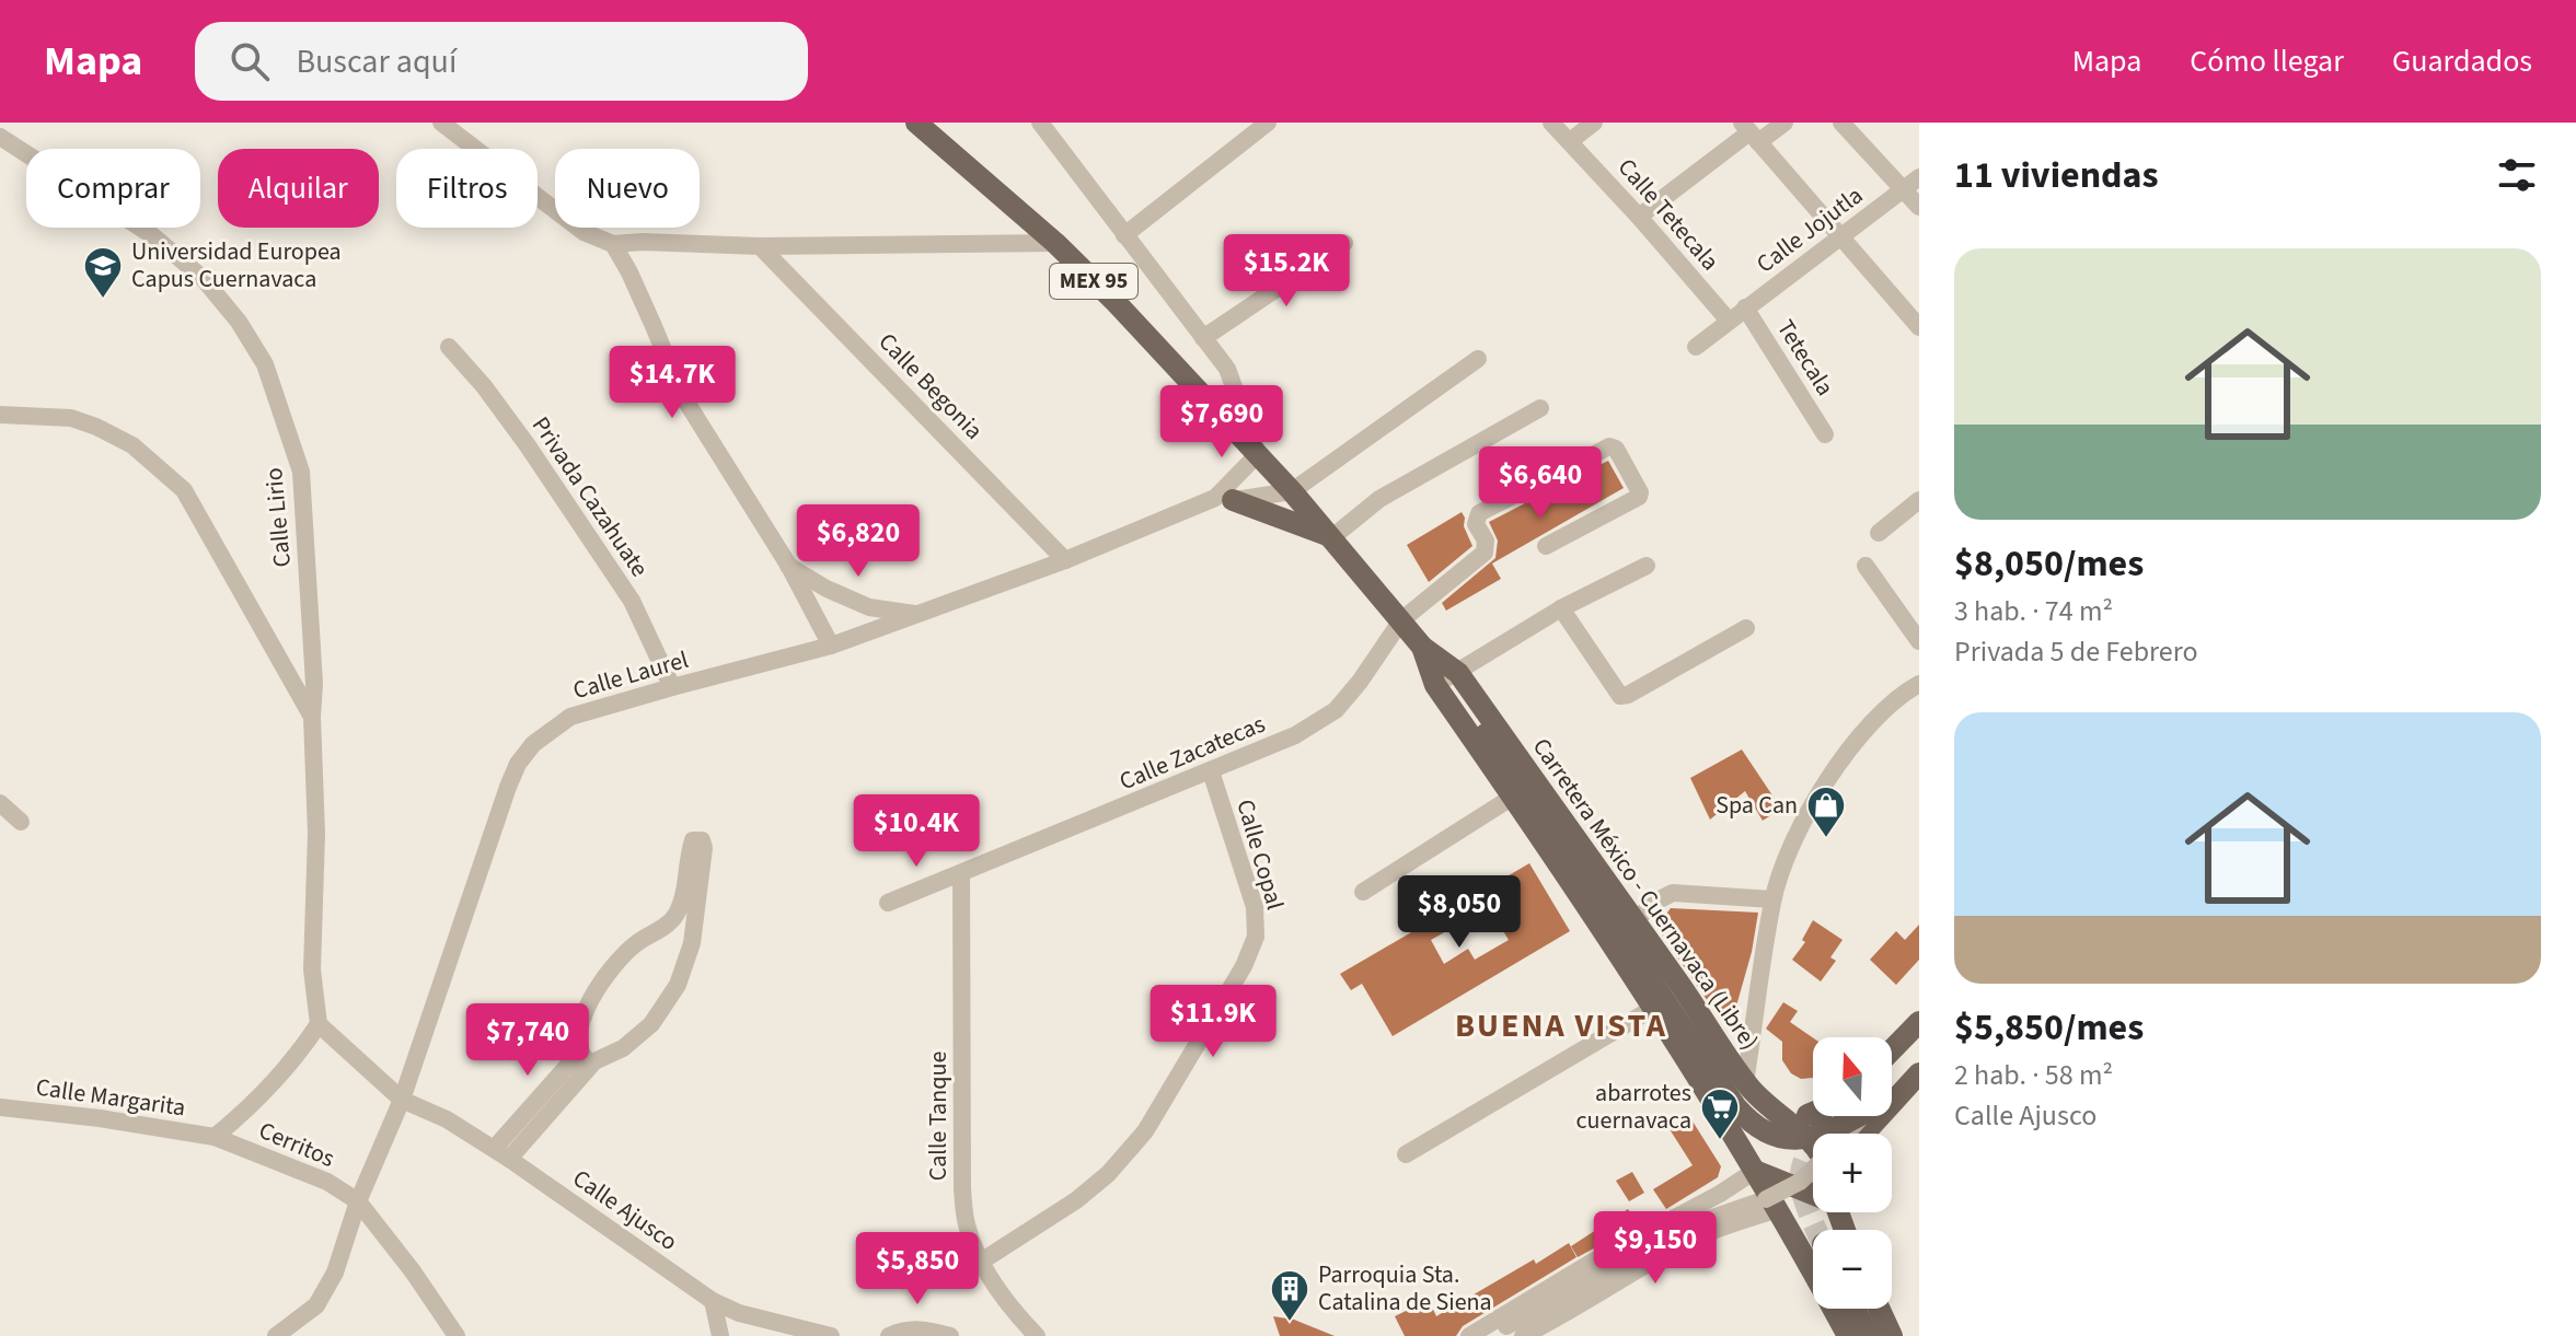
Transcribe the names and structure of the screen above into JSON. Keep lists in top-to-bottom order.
{
  "streets": {
    "main road": ["MEX 95", "Carretera México - Cuernavaca (Libre)"],
    "street": [
      "Calle Tetecala",
      "Calle Jojutla",
      "Tetecala",
      "Calle Begonia",
      "Privada Cazahuate",
      "Calle Lirio",
      "Calle Laurel",
      "Calle Zacatecas",
      "Calle Copal",
      "Calle Margarita",
      "Calle Tanque",
      "Cerritos",
      "Calle Ajusco"
    ]
  },
  "crossings": [
    ["Calle Tetecala", "Calle Jojutla"],
    ["Calle Jojutla", "Tetecala"],
    ["MEX 95", "Carretera México - Cuernavaca (Libre)"],
    ["Calle Begonia", "Calle Laurel"],
    ["Privada Cazahuate", "Calle Laurel"],
    ["Calle Lirio", "Calle Ajusco"],
    ["Calle Laurel", "Carretera México - Cuernavaca (Libre)"],
    ["Calle Laurel", "Cerritos"],
    ["Calle Laurel", "Calle Ajusco"],
    ["Calle Zacatecas", "Calle Copal"],
    ["Calle Zacatecas", "Carretera México - Cuernavaca (Libre)"],
    ["Calle Zacatecas", "Calle Tanque"],
    ["Calle Copal", "Calle Tanque"],
    ["Calle Margarita", "Cerritos"]
  ],
  "districts": ["BUENA VISTA"],
  "places": {
    "school or university": ["Universidad Europea Capus Cuernavaca"],
    "shop": ["Spa Can"],
    "supermarket": ["abarrotes cuernavaca"],
    "building": ["Parroquia Sta. Catalina de Siena"]
  },
  "north": "top",
  "page": {
    "header": "Mapa",
    "search": "Buscar aquí",
    "nav": ["Mapa", "Cómo llegar", "Guardados"],
    "heading": "11 viviendas",
    "chip": [
      "Comprar",
      "Alquilar",
      "Filtros",
      "Nuevo"
    ],
    "list": [
      {
        "name": "$8,050/mes",
        "note": "3 hab. · 74 m² · Privada 5 de Febrero"
      },
      {
        "name": "$5,850/mes",
        "note": "2 hab. · 58 m² · Calle Ajusco"
      }
    ],
    "price": [
      "$15.2K",
      "$14.7K",
      "$7,690",
      "$6,640",
      "$6,820",
      "$10.4K",
      "$8,050",
      "$11.9K",
      "$7,740",
      "$9,150",
      "$5,850"
    ],
    "map_buttons": ["+", "−"]
  }
}
